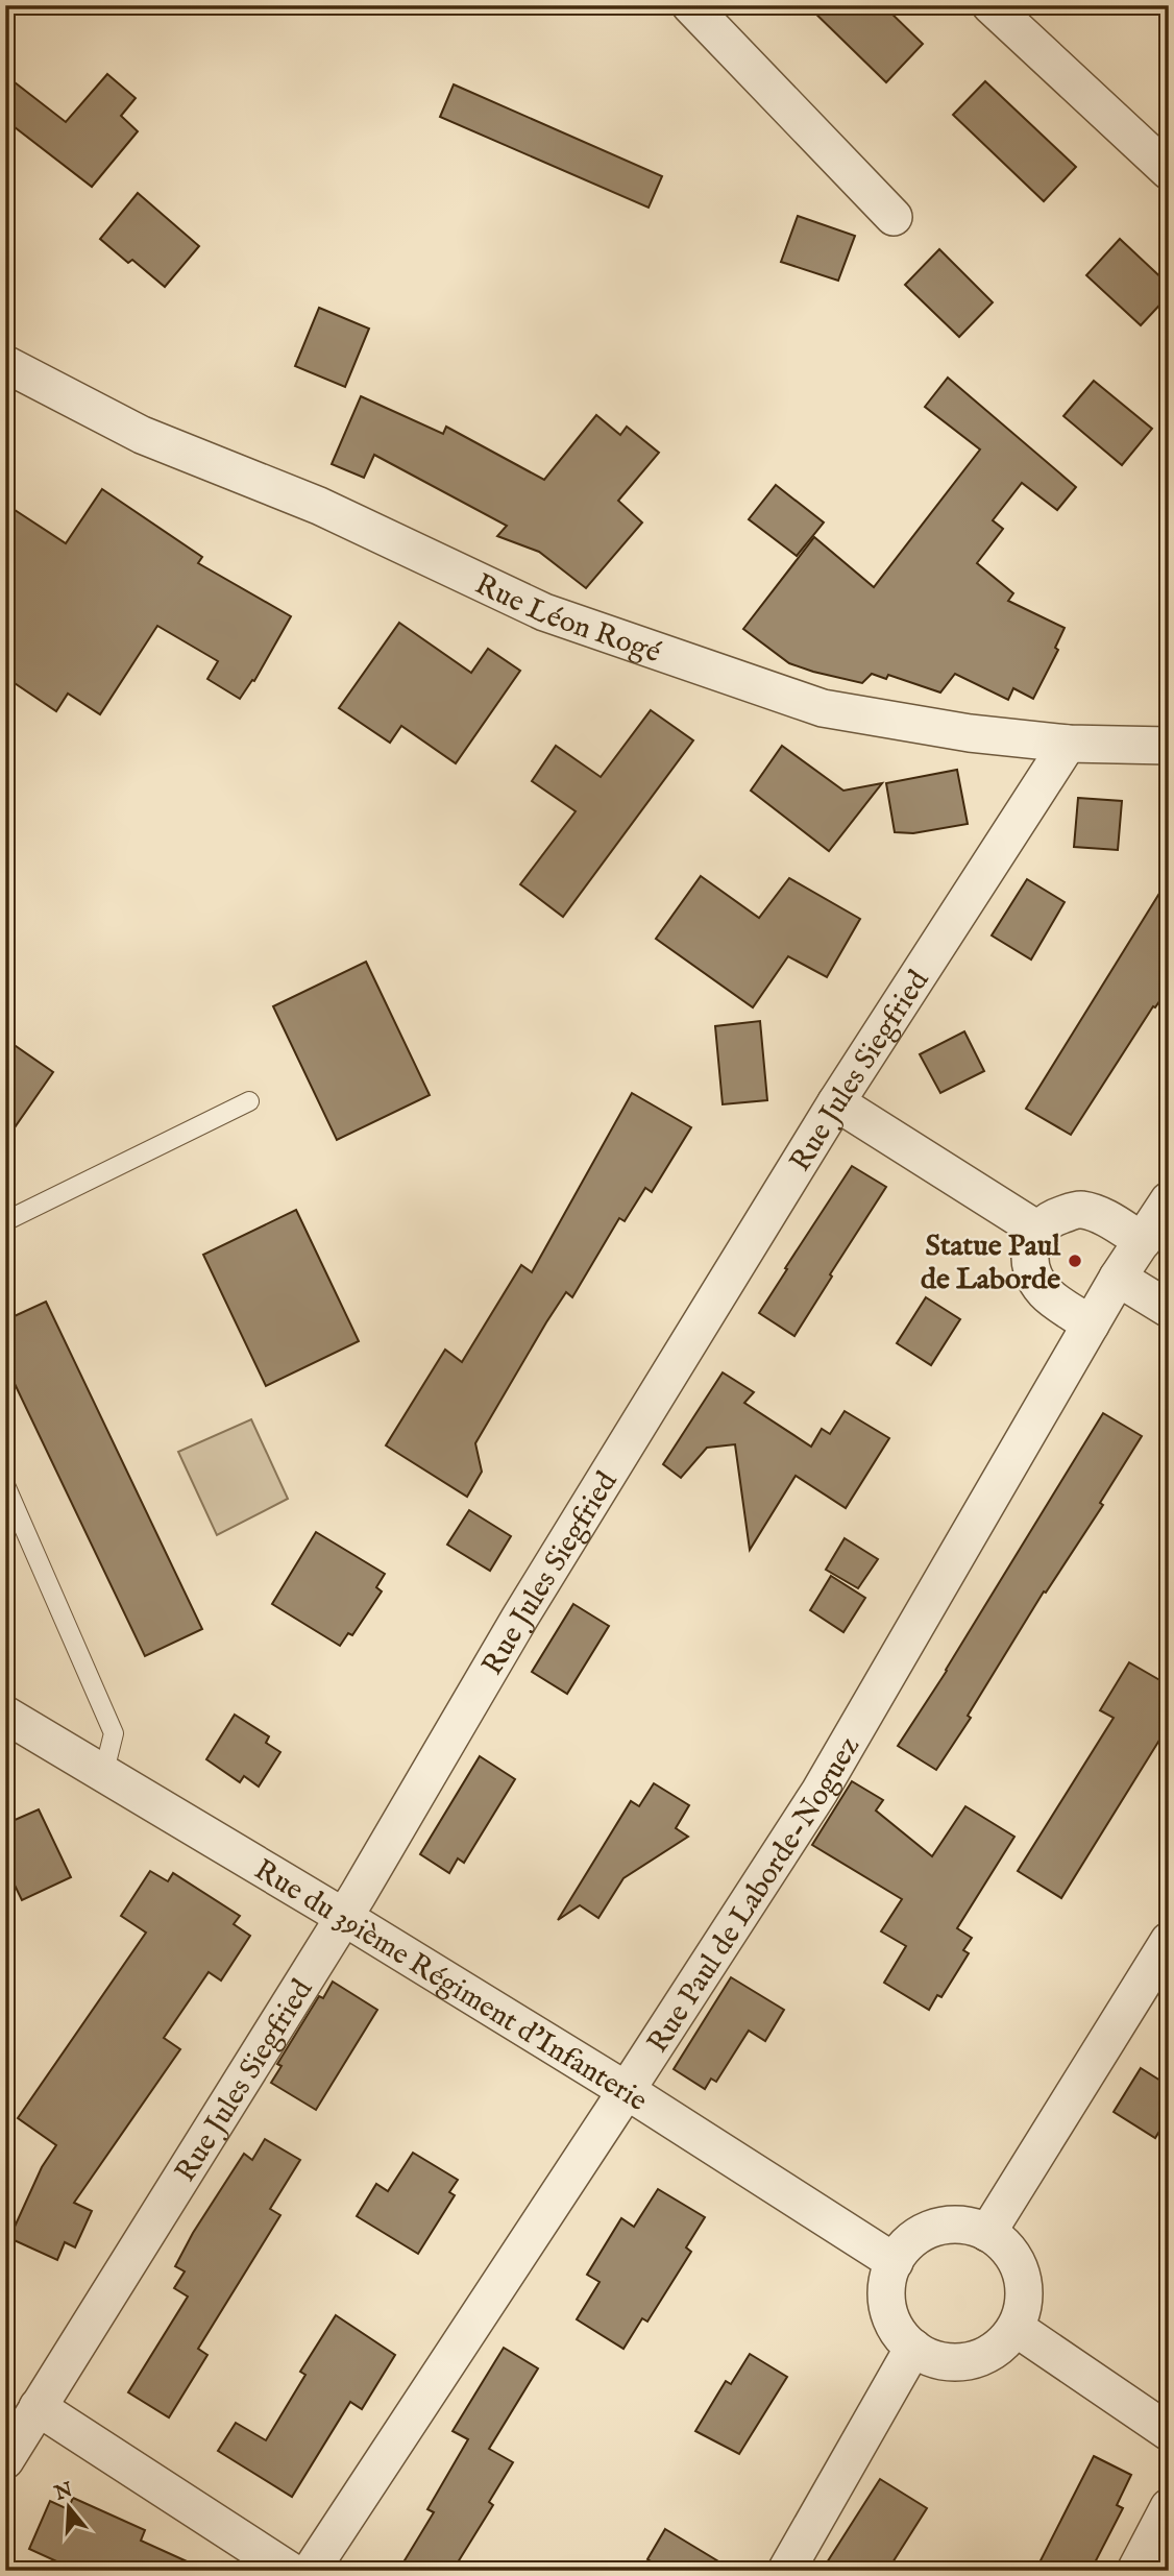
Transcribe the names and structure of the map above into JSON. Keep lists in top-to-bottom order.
{
  "streets": {
    "street": [
      "Rue Léon Rogé",
      "Rue Jules Siegfried",
      "Rue Paul de Laborde-Noguez",
      "Rue du 39ième Régiment d'Infanterie"
    ]
  },
  "crossings": [
    ["Rue Léon Rogé", "Rue Jules Siegfried"],
    ["Rue Jules Siegfried", "Rue du 39ième Régiment d'Infanterie"],
    ["Rue Paul de Laborde-Noguez", "Rue du 39ième Régiment d'Infanterie"]
  ],
  "places": ["Statue Paul de Laborde"],
  "north": "top"
}
